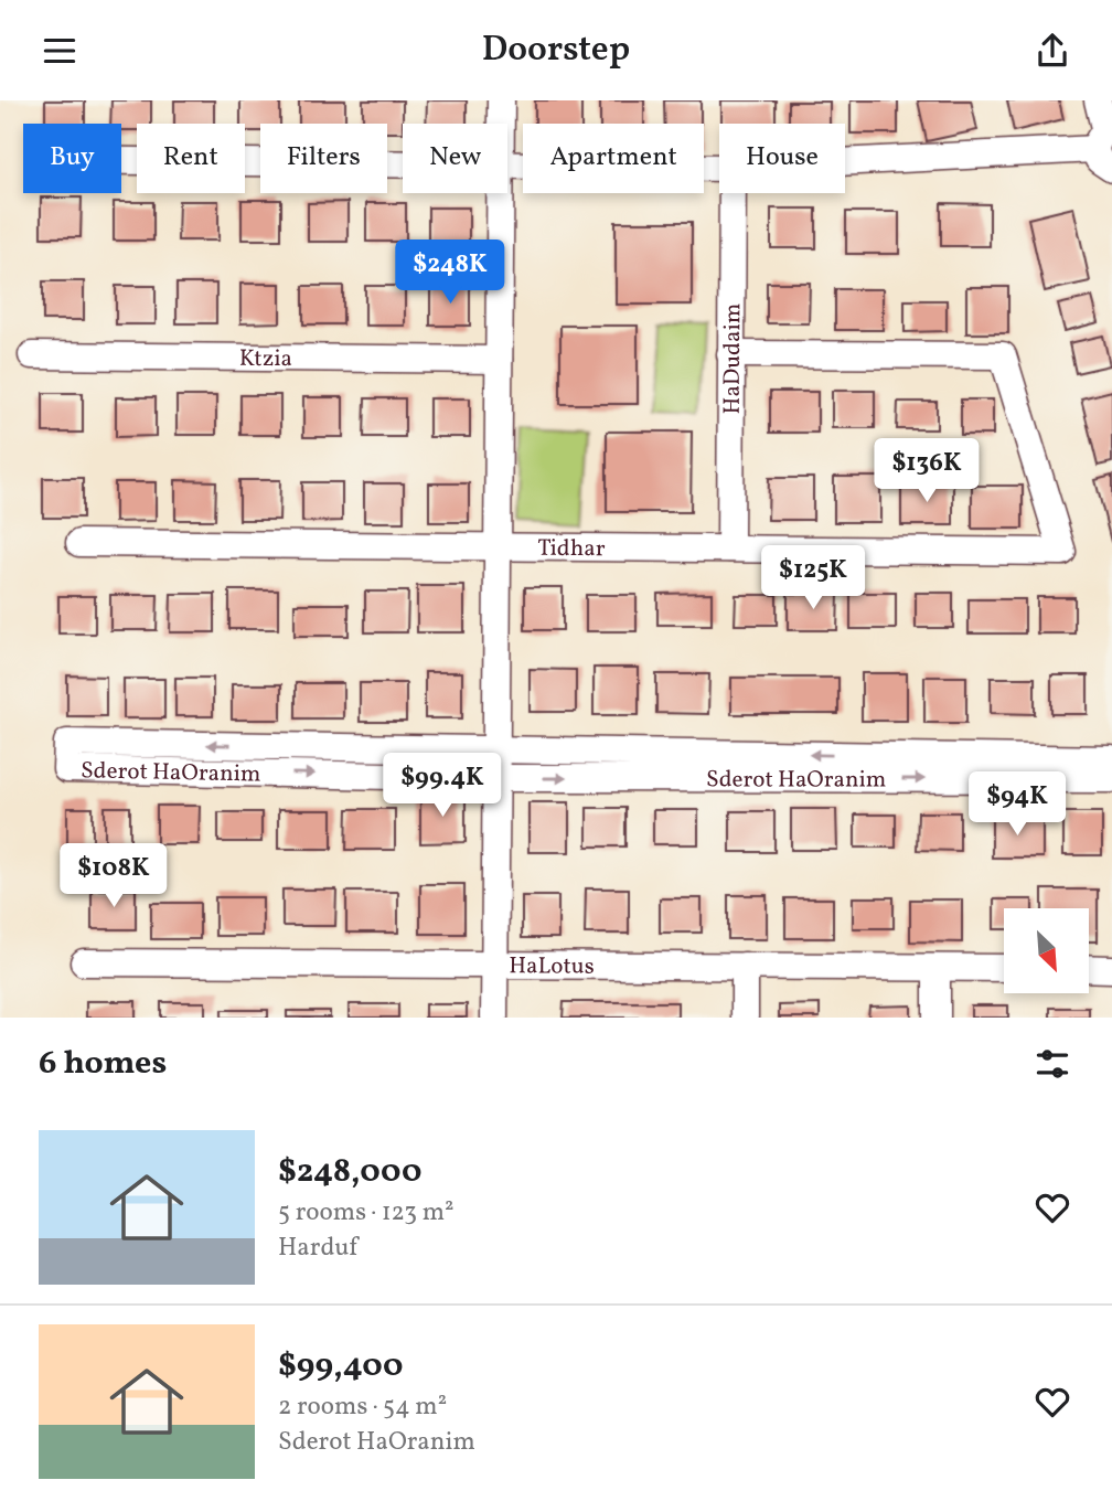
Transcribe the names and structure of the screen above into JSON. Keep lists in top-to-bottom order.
{
  "streets": {
    "street": [
      "Ktzia",
      "HaDudaim",
      "Tidhar",
      "Sderot HaOranim",
      "HaLotus"
    ]
  },
  "crossings": [
    ["HaDudaim", "Tidhar"]
  ],
  "north": "bottom right",
  "page": {
    "header": "Doorstep",
    "chip": [
      "Buy",
      "Rent",
      "Filters",
      "New",
      "Apartment",
      "House"
    ],
    "price": [
      "$248K",
      "$136K",
      "$125K",
      "$99.4K",
      "$94K",
      "$108K"
    ],
    "heading": "6 homes",
    "list": [
      {
        "name": "$248,000",
        "note": "5 rooms · 123 m² · Harduf"
      },
      {
        "name": "$99,400",
        "note": "2 rooms · 54 m² · Sderot HaOranim"
      }
    ]
  }
}
